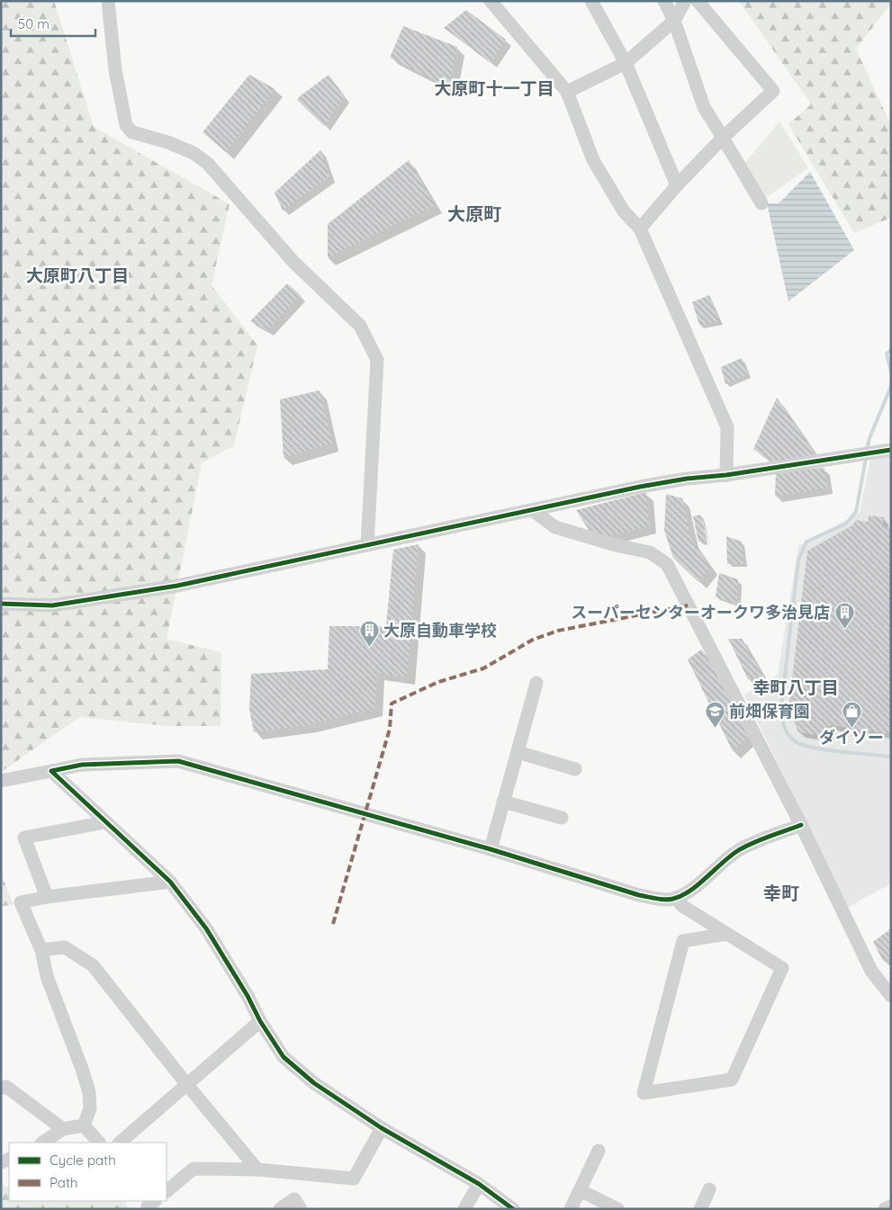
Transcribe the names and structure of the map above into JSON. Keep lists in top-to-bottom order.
{
  "districts": [
    "大原町十一丁目",
    "大原町",
    "大原町八丁目",
    "幸町八丁目",
    "幸町"
  ],
  "places": {
    "building": ["スーパーセンターオークワ多治見店", "大原自動車学校"],
    "shop": ["ダイソー"],
    "school or university": ["前畑保育園"]
  },
  "legend": ["Cycle path", "Path"],
  "scale_bar": "50 m"
}
